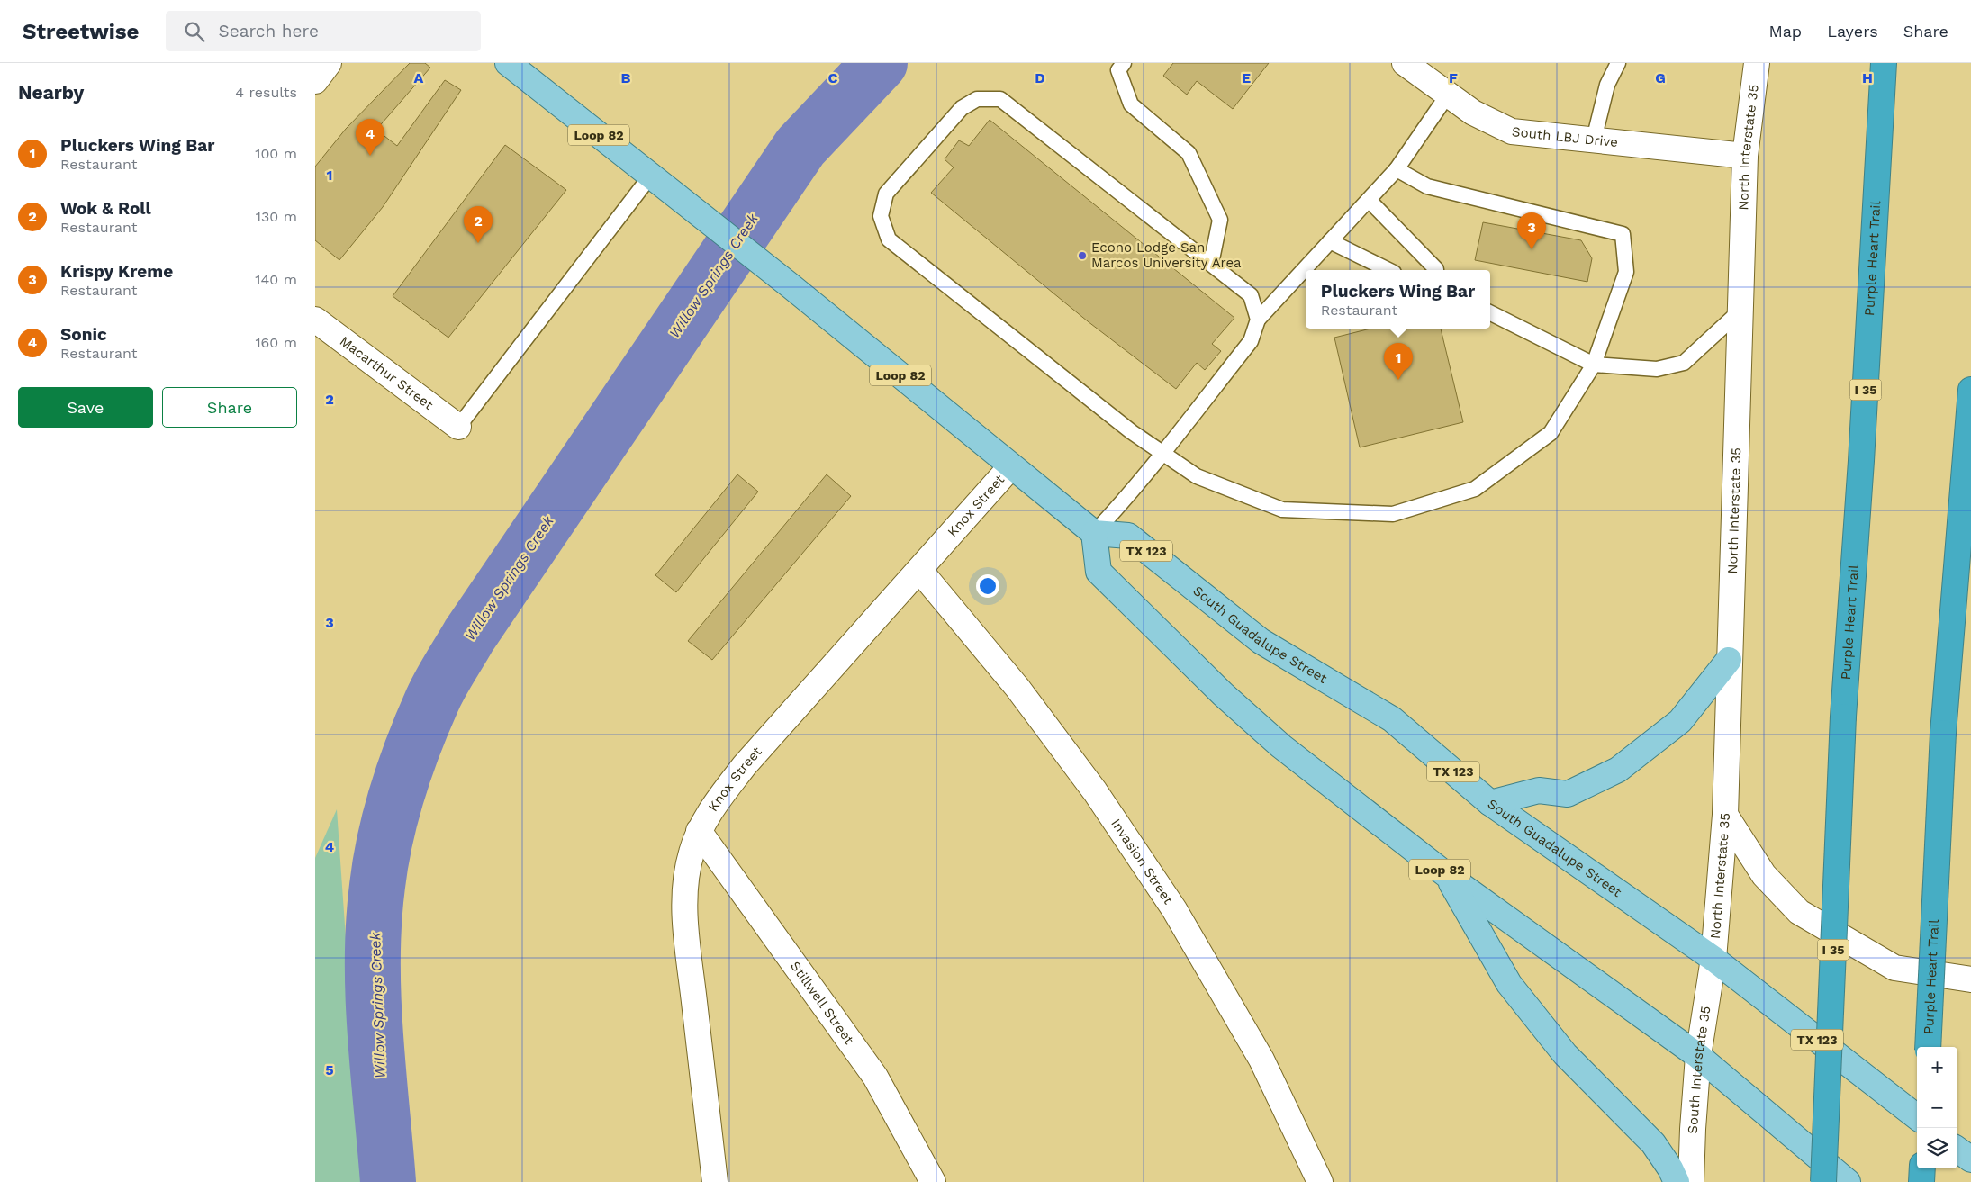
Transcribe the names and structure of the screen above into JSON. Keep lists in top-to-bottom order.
{
  "streets": {
    "highway": ["Purple Heart Trail", "I 35"],
    "main road": ["Loop 82", "TX 123", "South Guadalupe Street"],
    "street": [
      "South LBJ Drive",
      "North Interstate 35",
      "Macarthur Street",
      "Knox Street",
      "Invasion Street",
      "Stillwell Street",
      "South Interstate 35"
    ]
  },
  "crossings": [
    ["Loop 82", "Knox Street"],
    ["Loop 82", "South Guadalupe Street"],
    ["Loop 82", "South Interstate 35"],
    ["South LBJ Drive", "North Interstate 35"],
    ["North Interstate 35", "South Guadalupe Street"],
    ["North Interstate 35", "South Interstate 35"],
    ["Knox Street", "Invasion Street"],
    ["Knox Street", "Stillwell Street"],
    ["South Guadalupe Street", "South Interstate 35"]
  ],
  "water": ["Willow Springs Creek"],
  "places": ["Econo Lodge San Marcos University Area"],
  "page": {
    "header": "Streetwise",
    "search": "Search here",
    "nav": ["Map", "Layers", "Share"],
    "heading": ["Nearby", "4 results"],
    "pins": [
      "4",
      "2",
      "3",
      "1"
    ],
    "list": [
      {
        "mark": "1",
        "name": "Pluckers Wing Bar",
        "note": "Restaurant",
        "value": "100 m"
      },
      {
        "mark": "2",
        "name": "Wok & Roll",
        "note": "Restaurant",
        "value": "130 m"
      },
      {
        "mark": "3",
        "name": "Krispy Kreme",
        "note": "Restaurant",
        "value": "140 m"
      },
      {
        "mark": "4",
        "name": "Sonic",
        "note": "Restaurant",
        "value": "160 m"
      }
    ],
    "popup": ["Pluckers Wing Bar", "Restaurant"],
    "buttons": ["Save", "Share"],
    "map_buttons": ["+", "−"]
  },
  "grid": {
    "columns": [
      "A",
      "B",
      "C",
      "D",
      "E",
      "F",
      "G",
      "H"
    ],
    "rows": [
      "1",
      "2",
      "3",
      "4",
      "5"
    ]
  }
}
